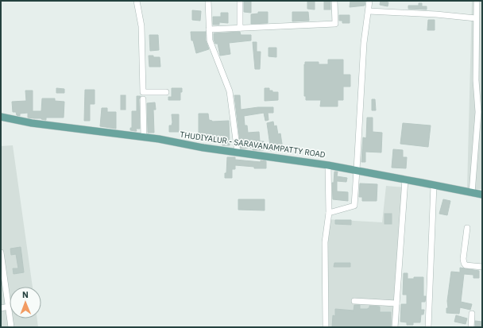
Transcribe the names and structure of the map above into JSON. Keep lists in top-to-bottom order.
{
  "streets": {
    "main road": ["THUDIYALUR - SARAVANAMPATTY ROAD"]
  },
  "north": "top"
}
